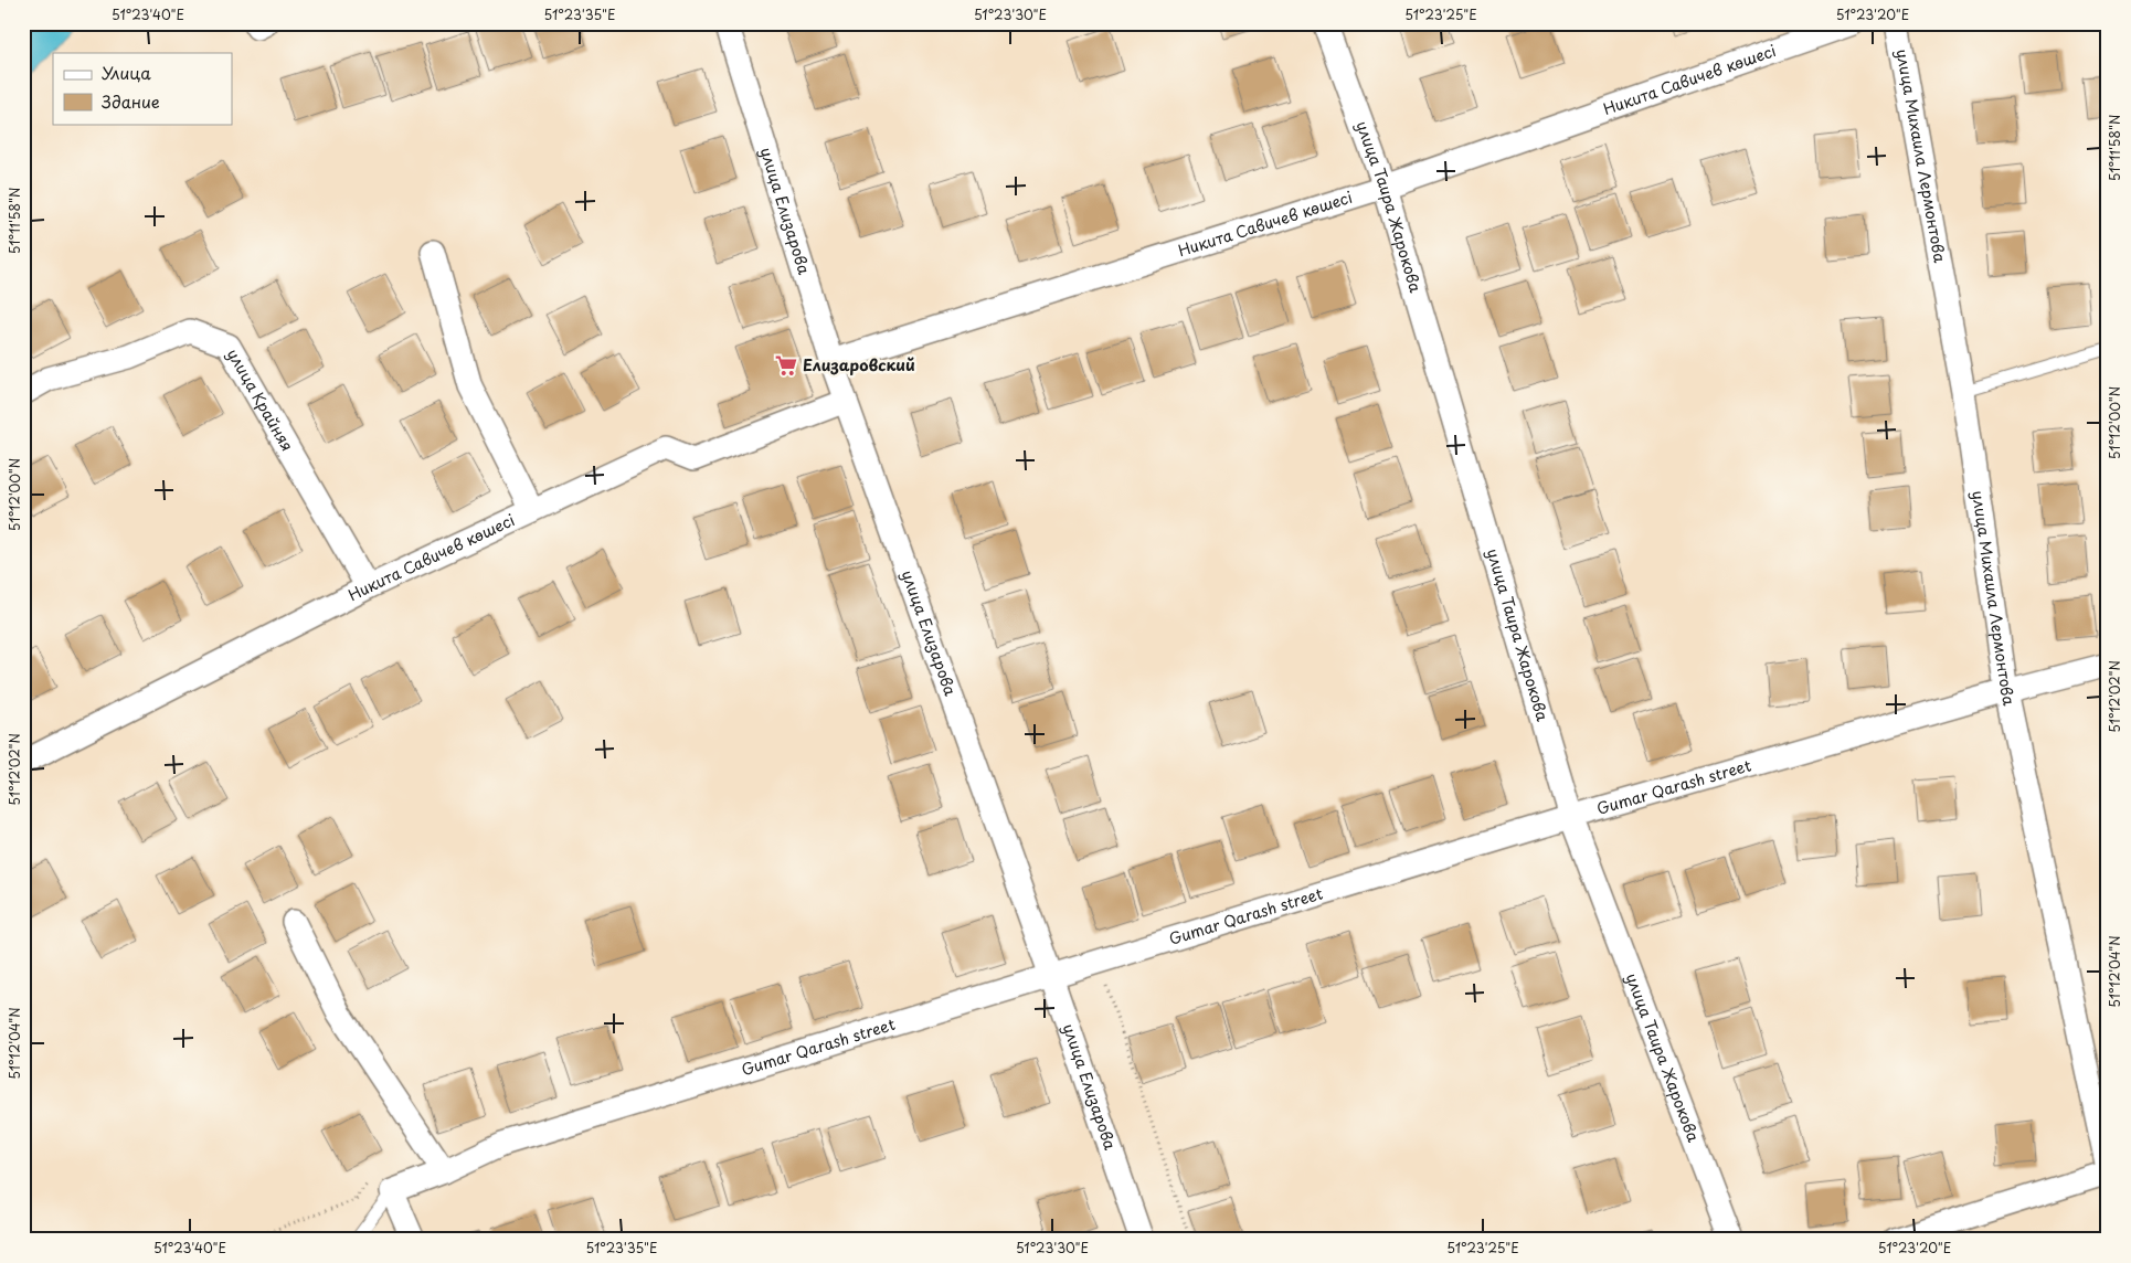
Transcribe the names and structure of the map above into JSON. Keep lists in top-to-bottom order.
{
  "streets": {
    "street": [
      "Никита Савичев көшесі",
      "улица Михаила Лермонтова",
      "улица Таира Жарокова",
      "улица Елизарова",
      "улица Крайняя",
      "Gumar Qarash street"
    ]
  },
  "crossings": [
    ["Никита Савичев көшесі", "улица Таира Жарокова"],
    ["Никита Савичев көшесі", "улица Елизарова"],
    ["Никита Савичев көшесі", "улица Крайняя"],
    ["улица Михаила Лермонтова", "Gumar Qarash street"],
    ["улица Таира Жарокова", "Gumar Qarash street"],
    ["улица Елизарова", "Gumar Qarash street"]
  ],
  "places": {
    "supermarket": ["Елизаровский"]
  },
  "legend": ["Улица", "Здание"],
  "coordinates": [
    "51°23'40\"E",
    "51°23'35\"E",
    "51°23'30\"E",
    "51°23'25\"E",
    "51°23'20\"E",
    "51°11'58\"N",
    "51°12'00\"N",
    "51°12'02\"N",
    "51°12'04\"N"
  ]
}
